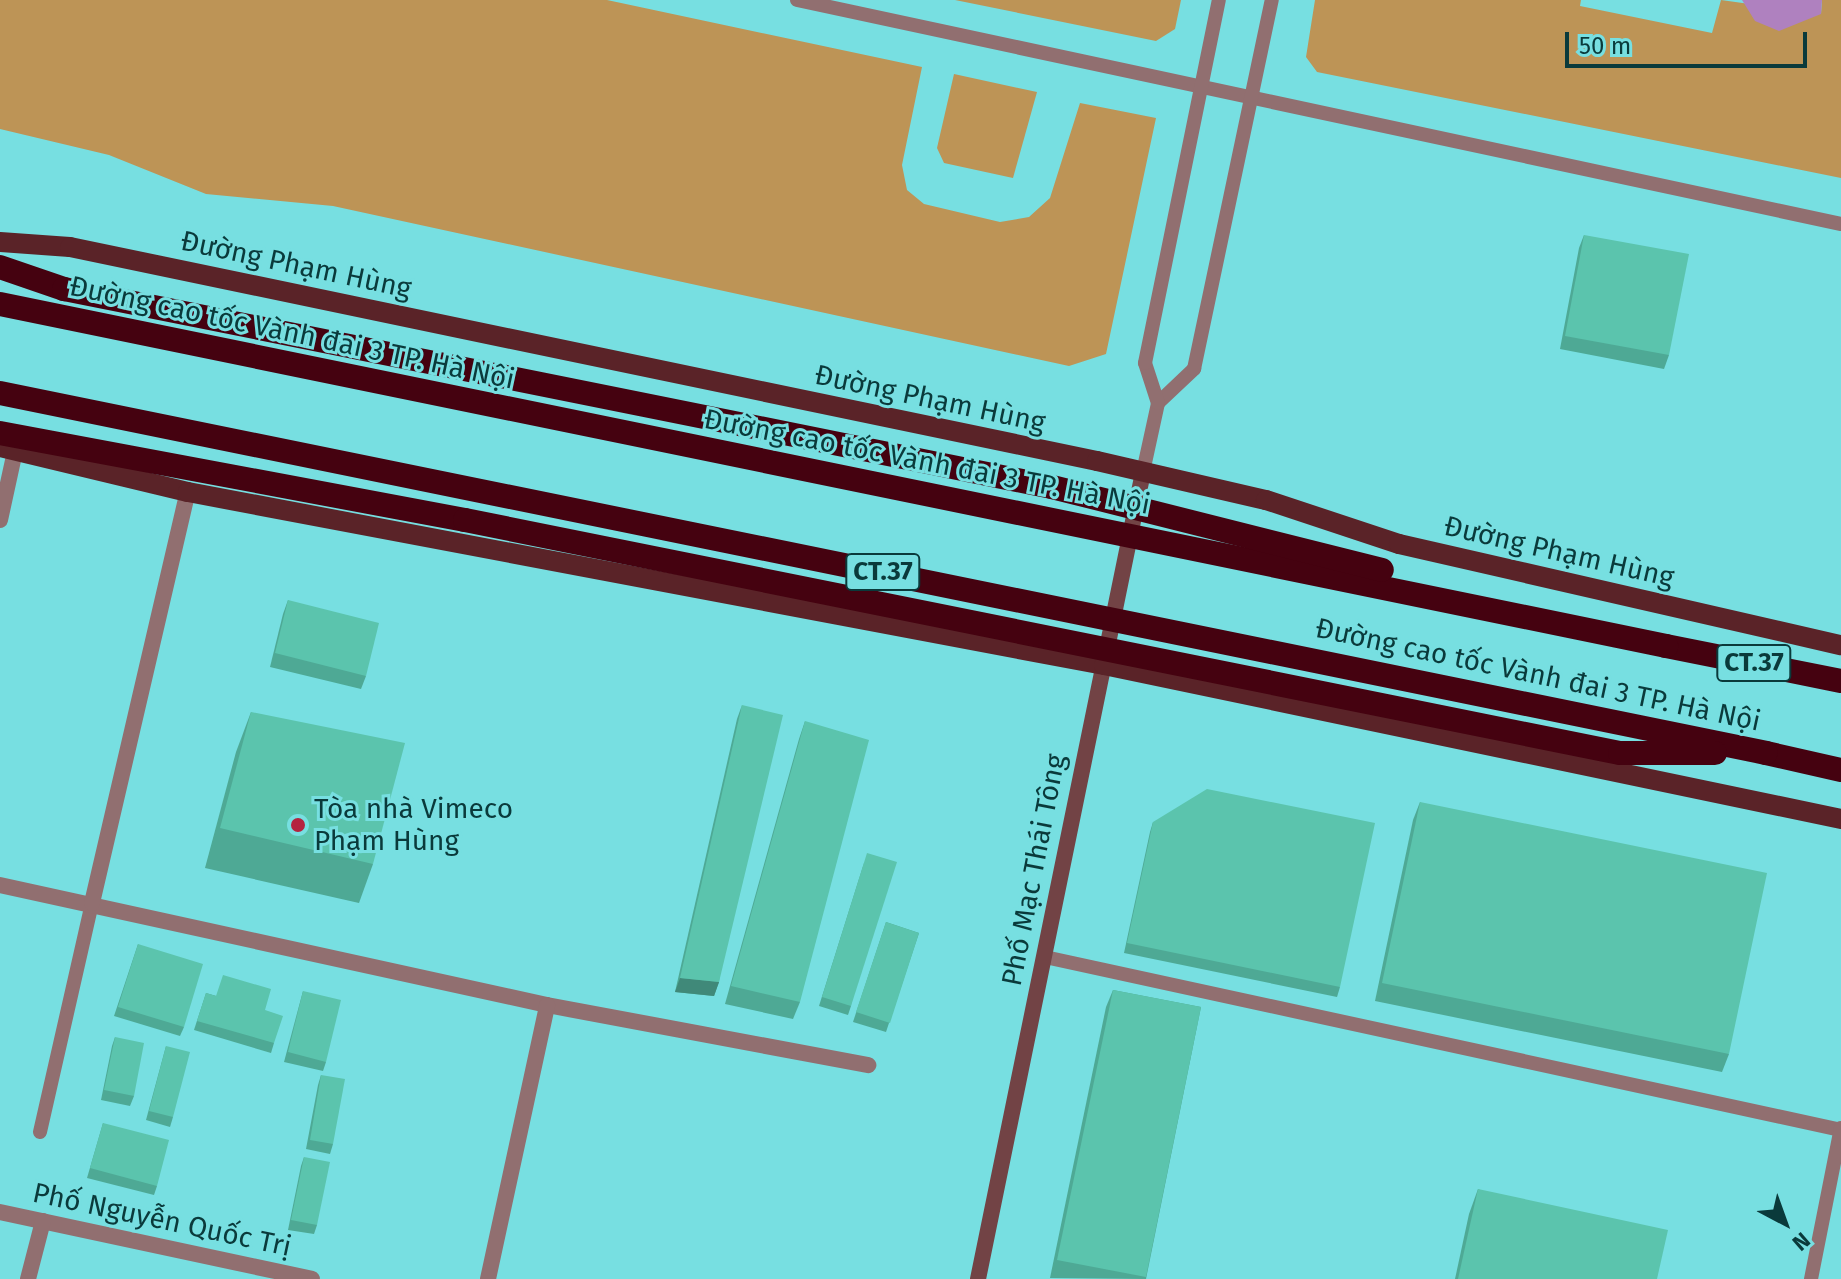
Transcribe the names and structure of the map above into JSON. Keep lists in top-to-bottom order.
{
  "streets": {
    "highway": ["Đường cao tốc Vành đai 3 TP. Hà Nội", "CT.37"],
    "main road": ["Đường Phạm Hùng"],
    "street": ["Phố Mạc Thái Tông", "Phố Nguyễn Quốc Trị"]
  },
  "crossings": [
    ["Đường Phạm Hùng", "Phố Mạc Thái Tông"]
  ],
  "places": ["Tòa nhà Vimeco Phạm Hùng"],
  "scale_bar": "50 m",
  "north": "bottom right"
}
